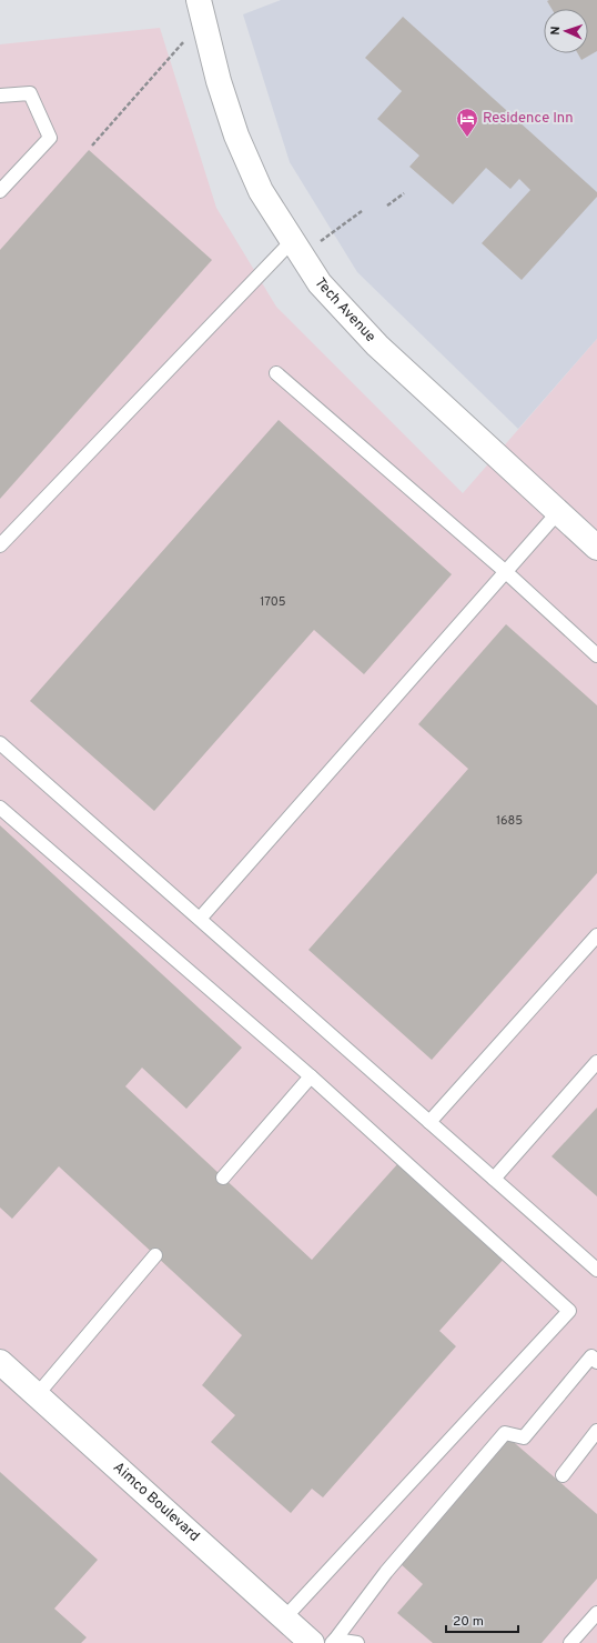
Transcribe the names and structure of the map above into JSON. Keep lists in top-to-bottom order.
{
  "streets": {
    "street": ["Tech Avenue", "Aimco Boulevard"]
  },
  "places": {
    "hotel": ["Residence Inn"]
  },
  "house_numbers": ["1705", "1685"],
  "scale_bar": "20 m",
  "north": "left"
}
